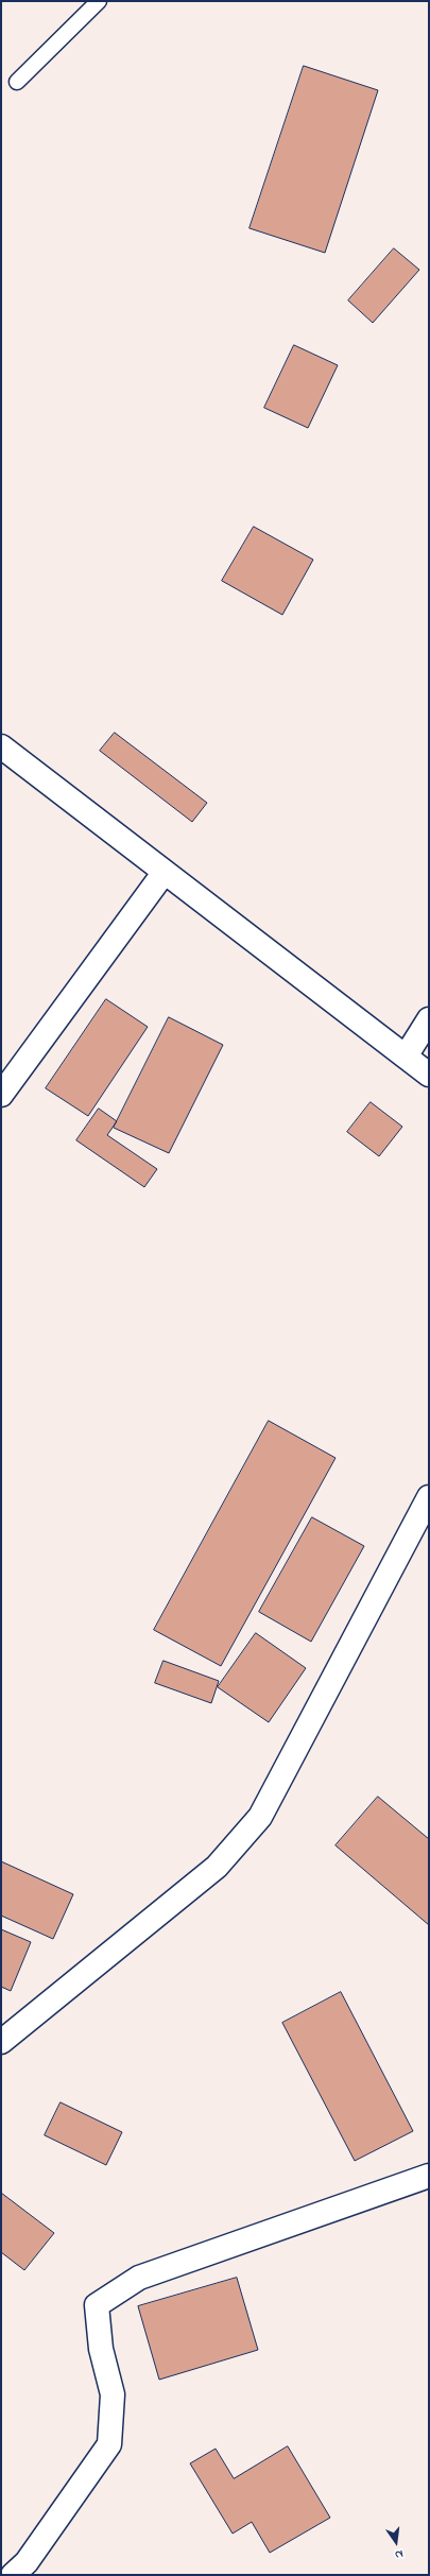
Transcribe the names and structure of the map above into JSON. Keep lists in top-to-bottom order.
{
  "north": "bottom"
}
